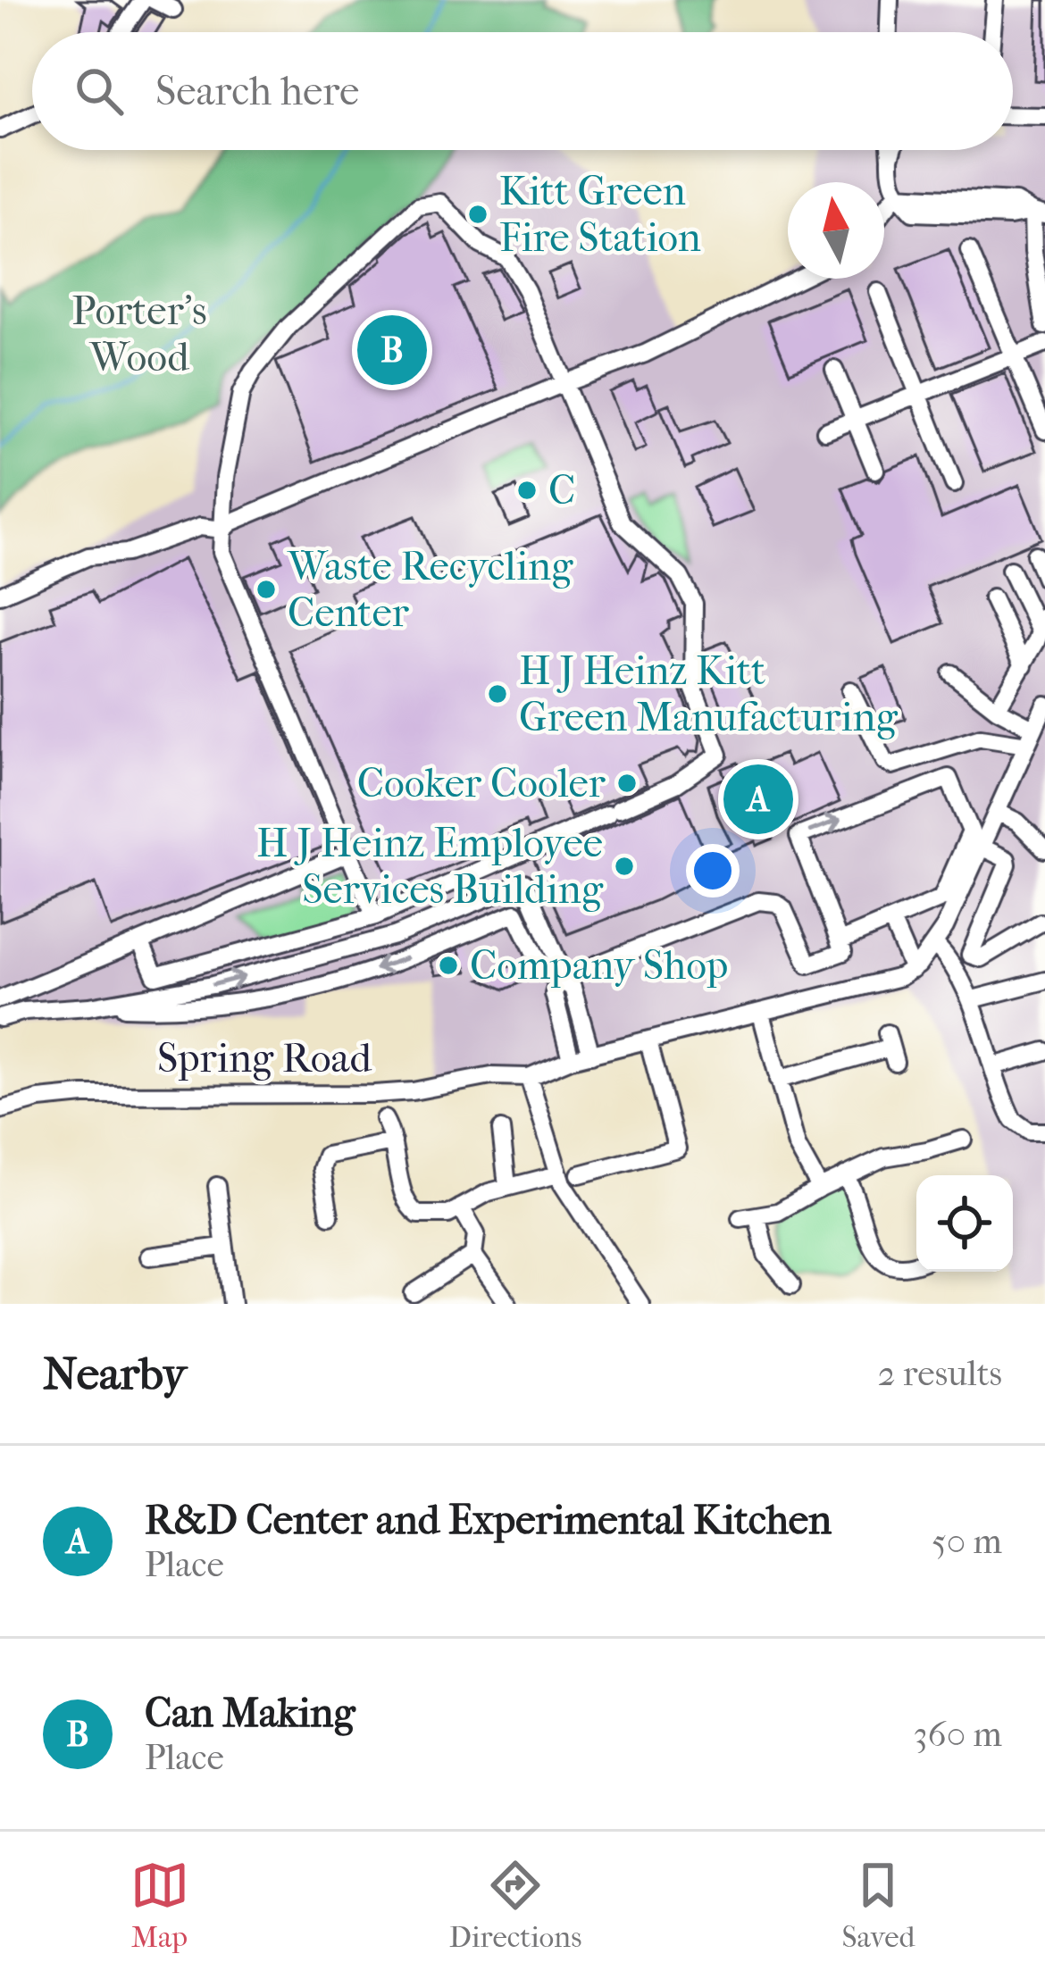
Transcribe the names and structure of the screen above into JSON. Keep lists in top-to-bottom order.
{
  "streets": {
    "street": ["Spring Road"]
  },
  "parks": ["Porter's Wood"],
  "places": [
    "Kitt Green Fire Station",
    "C",
    "Waste Recycling Center",
    "H J Heinz Kitt Green Manufacturing",
    "Cooker Cooler",
    "H J Heinz Employee Services Building",
    "Company Shop"
  ],
  "north": "top",
  "page": {
    "search": "Search here",
    "pins": ["B", "A"],
    "heading": ["Nearby", "2 results"],
    "list": [
      {
        "mark": "A",
        "name": "R&D Center and Experimental Kitchen",
        "note": "Place",
        "value": "50 m"
      },
      {
        "mark": "B",
        "name": "Can Making",
        "note": "Place",
        "value": "360 m"
      }
    ],
    "nav": ["Map", "Directions", "Saved"]
  }
}
